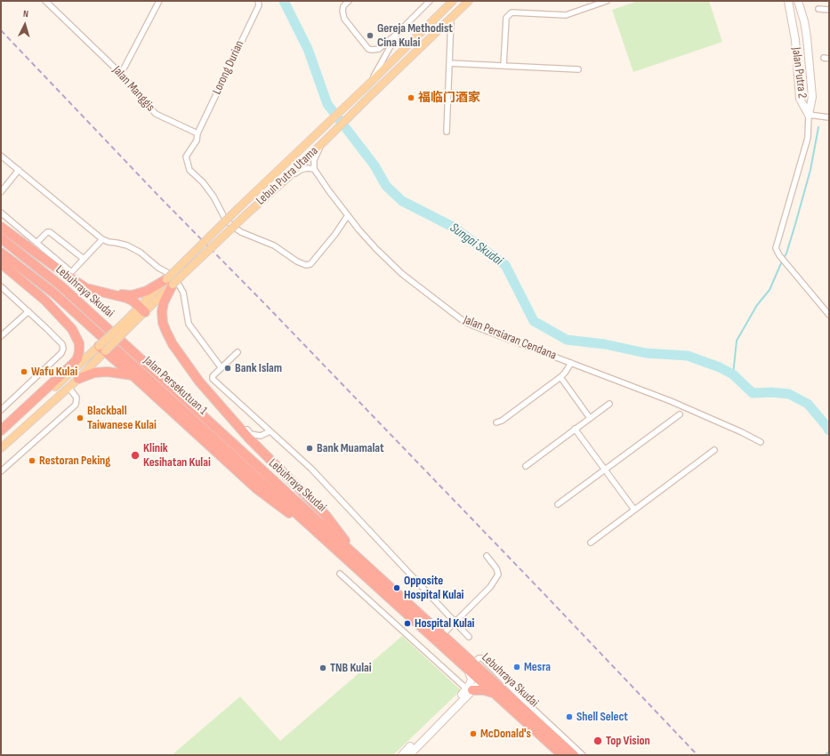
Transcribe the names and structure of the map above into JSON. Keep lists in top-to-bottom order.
{
  "streets": {
    "highway": ["Lebuhraya Skudai", "Jalan Persekutuan 1"],
    "main road": ["Lebuh Putra Utama"],
    "street": [
      "Lorong Durian",
      "Jalan Putra 2",
      "Jalan Manggis",
      "Jalan Persiaran Cendana"
    ]
  },
  "crossings": [
    ["Lorong Durian", "Jalan Manggis"],
    ["Lebuhraya Skudai", "Jalan Persekutuan 1"]
  ],
  "water": ["Sungai Skudai"],
  "places": [
    "Gereja Methodist Cina Kulai",
    "福临门酒家",
    "Bank Islam",
    "Wafu Kulai",
    "Blackball Taiwanese Kulai",
    "Bank Muamalat",
    "Klinik Kesihatan Kulai",
    "Restoran Peking",
    "Opposite Hospital Kulai",
    "Hospital Kulai",
    "Mesra",
    "TNB Kulai",
    "Shell Select",
    "McDonald's",
    "Top Vision"
  ],
  "north": "top"
}
